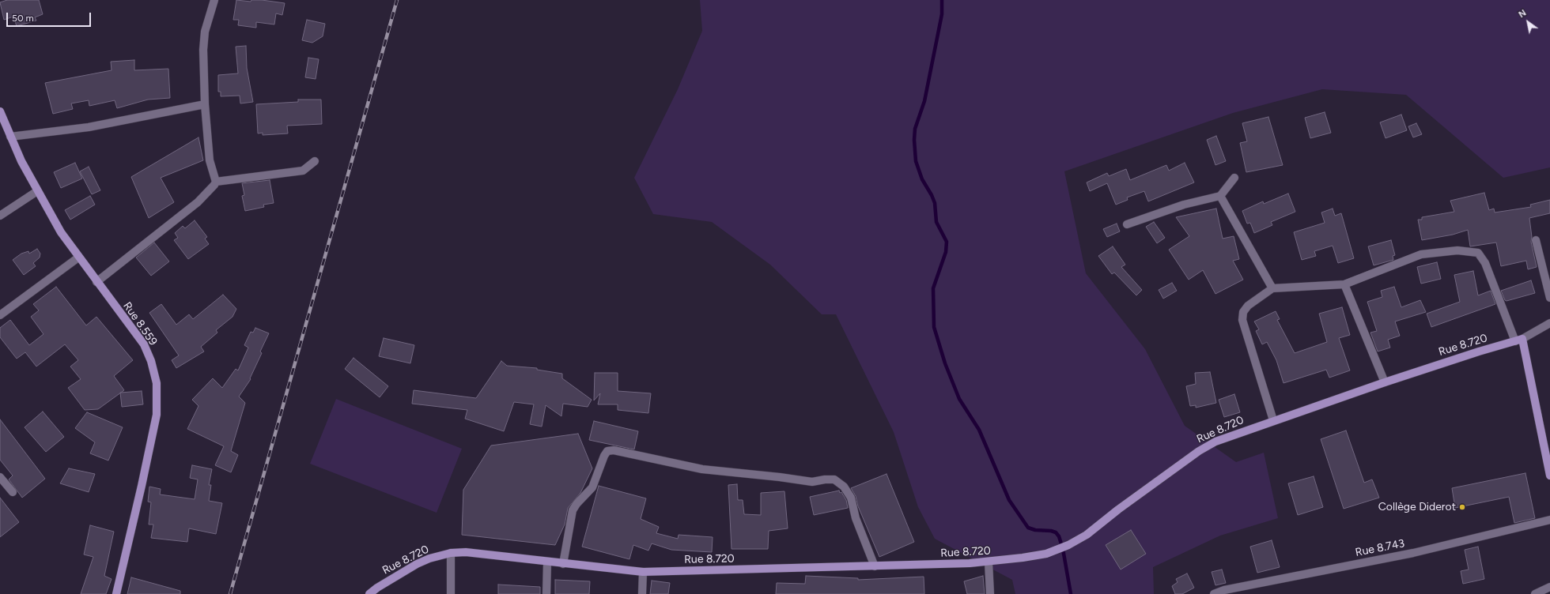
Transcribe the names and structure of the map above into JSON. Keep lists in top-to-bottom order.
{
  "streets": {
    "main road": ["Rue 8.559", "Rue 8.720"],
    "street": ["Rue 8.743"]
  },
  "places": ["Collège Diderot"],
  "scale_bar": "50 m",
  "north": "top left"
}
